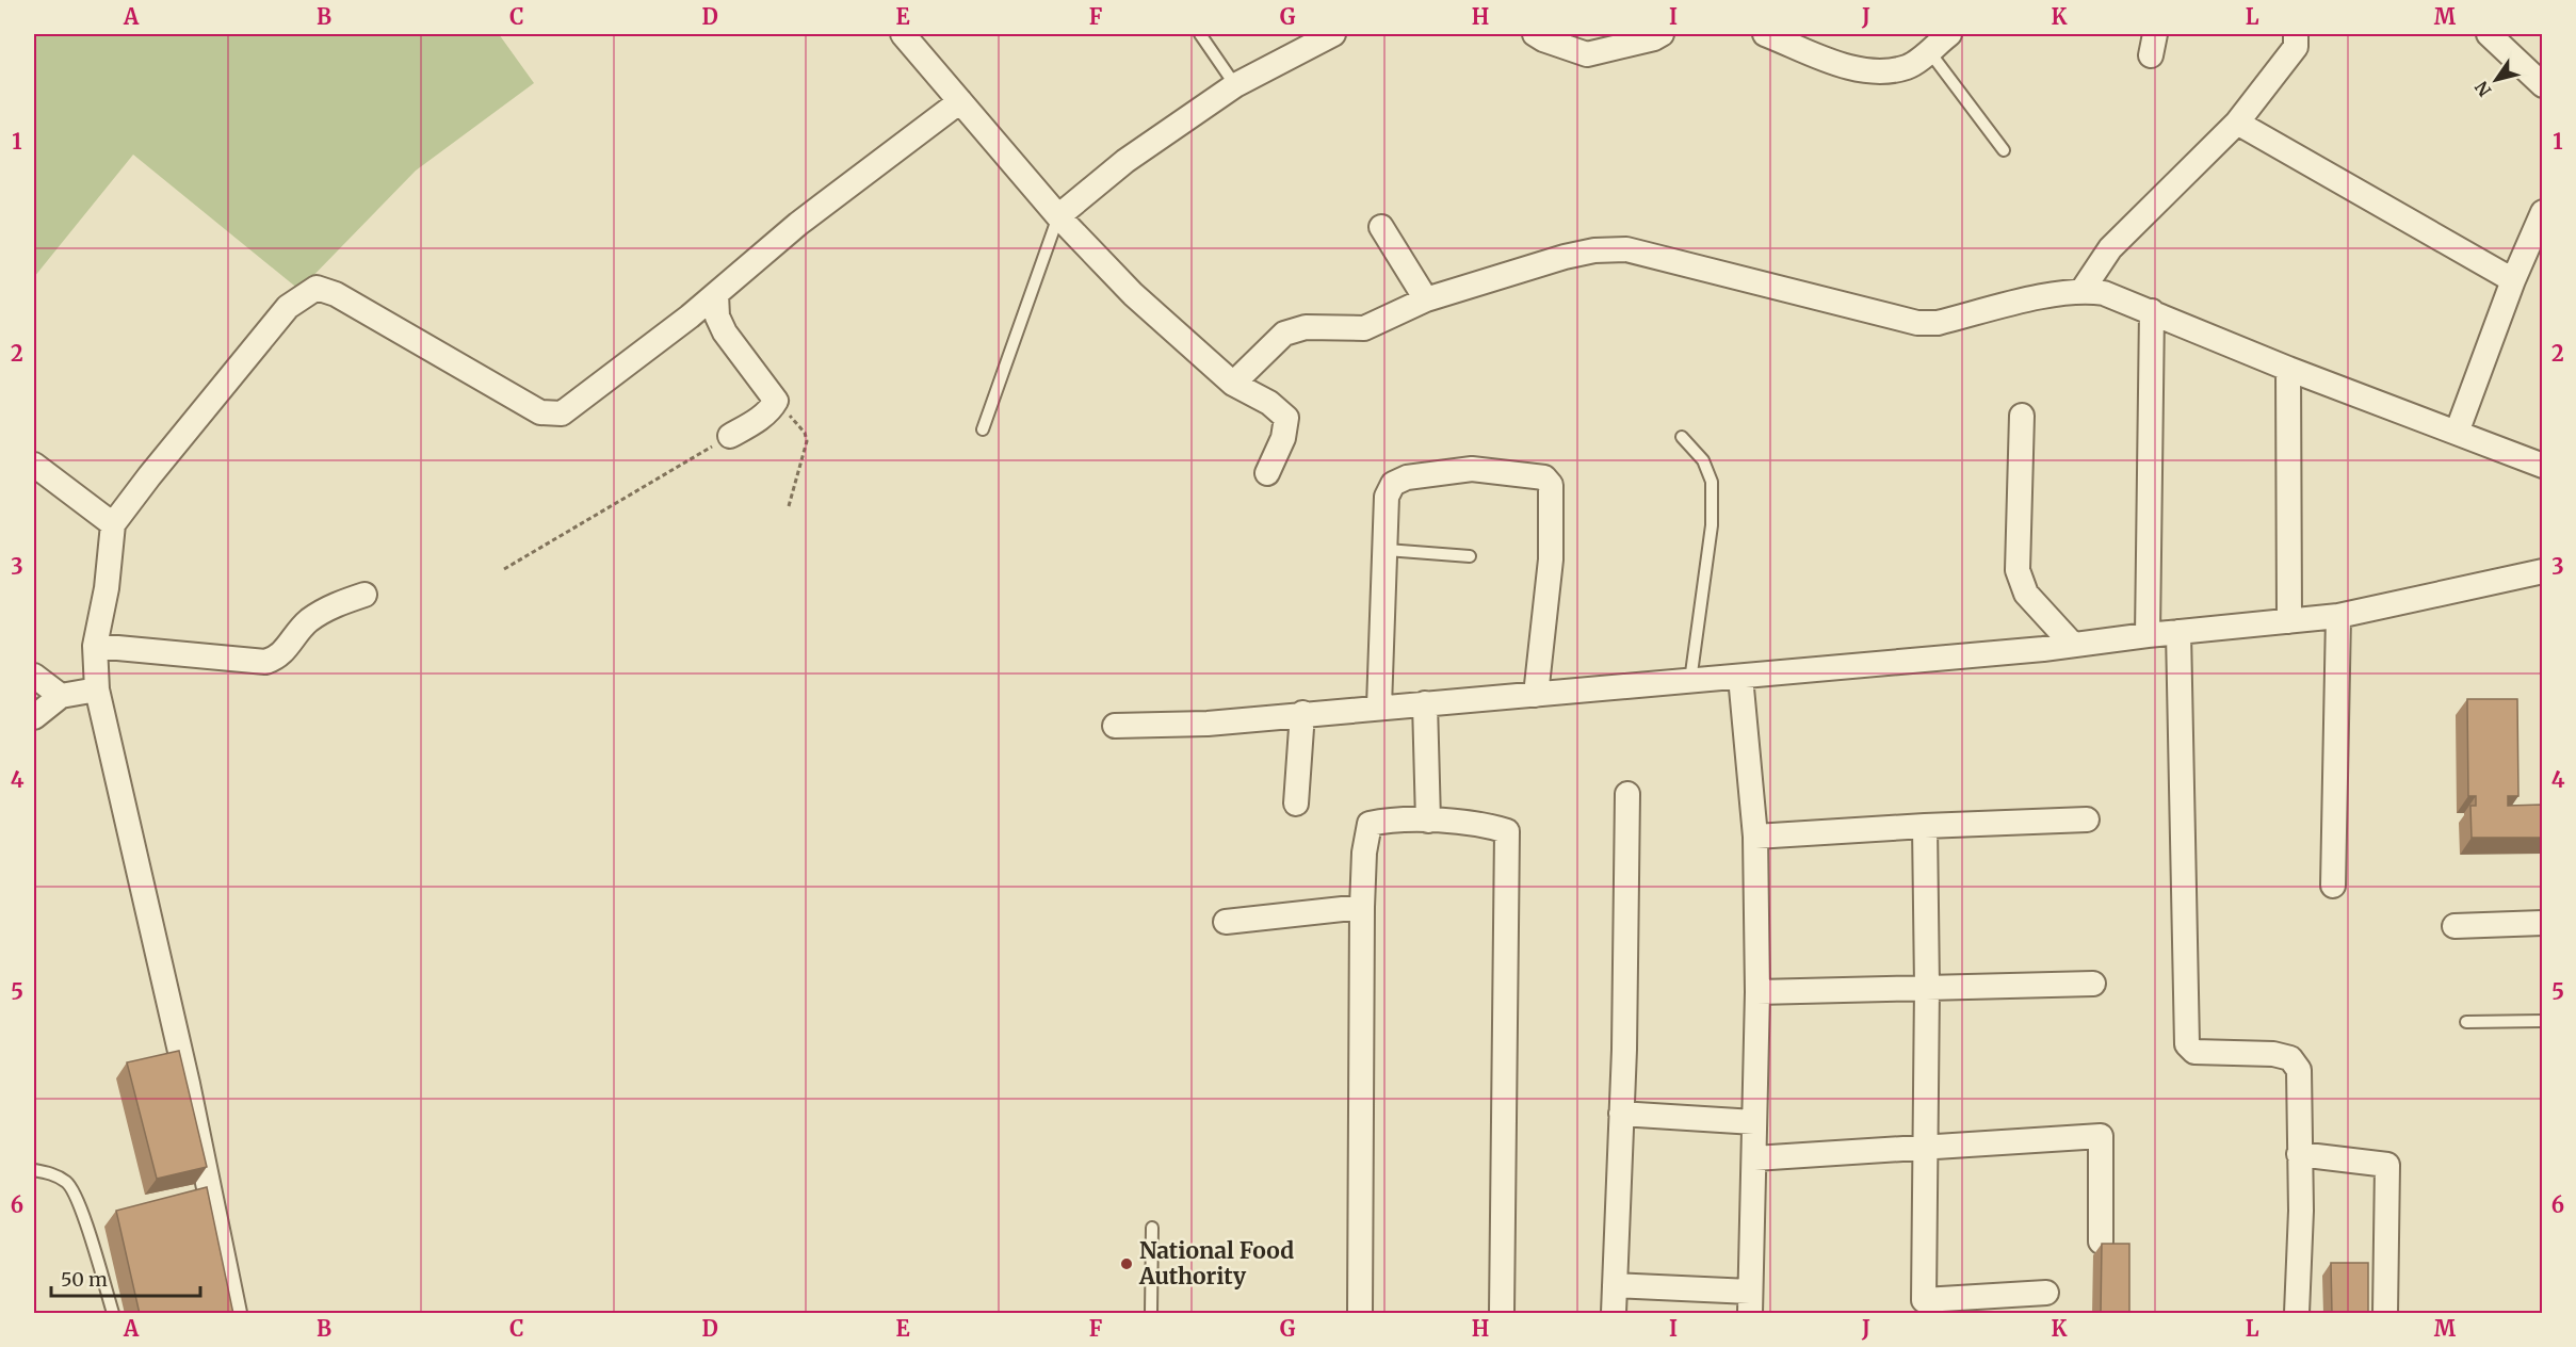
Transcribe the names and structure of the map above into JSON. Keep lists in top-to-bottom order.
{
  "places": ["National Food Authority"],
  "scale_bar": "50 m",
  "north": "bottom left",
  "grid": {
    "columns": [
      "A",
      "B",
      "C",
      "D",
      "E",
      "F",
      "G",
      "H",
      "I",
      "J",
      "K",
      "L",
      "M"
    ],
    "rows": [
      "1",
      "2",
      "3",
      "4",
      "5",
      "6"
    ]
  }
}
